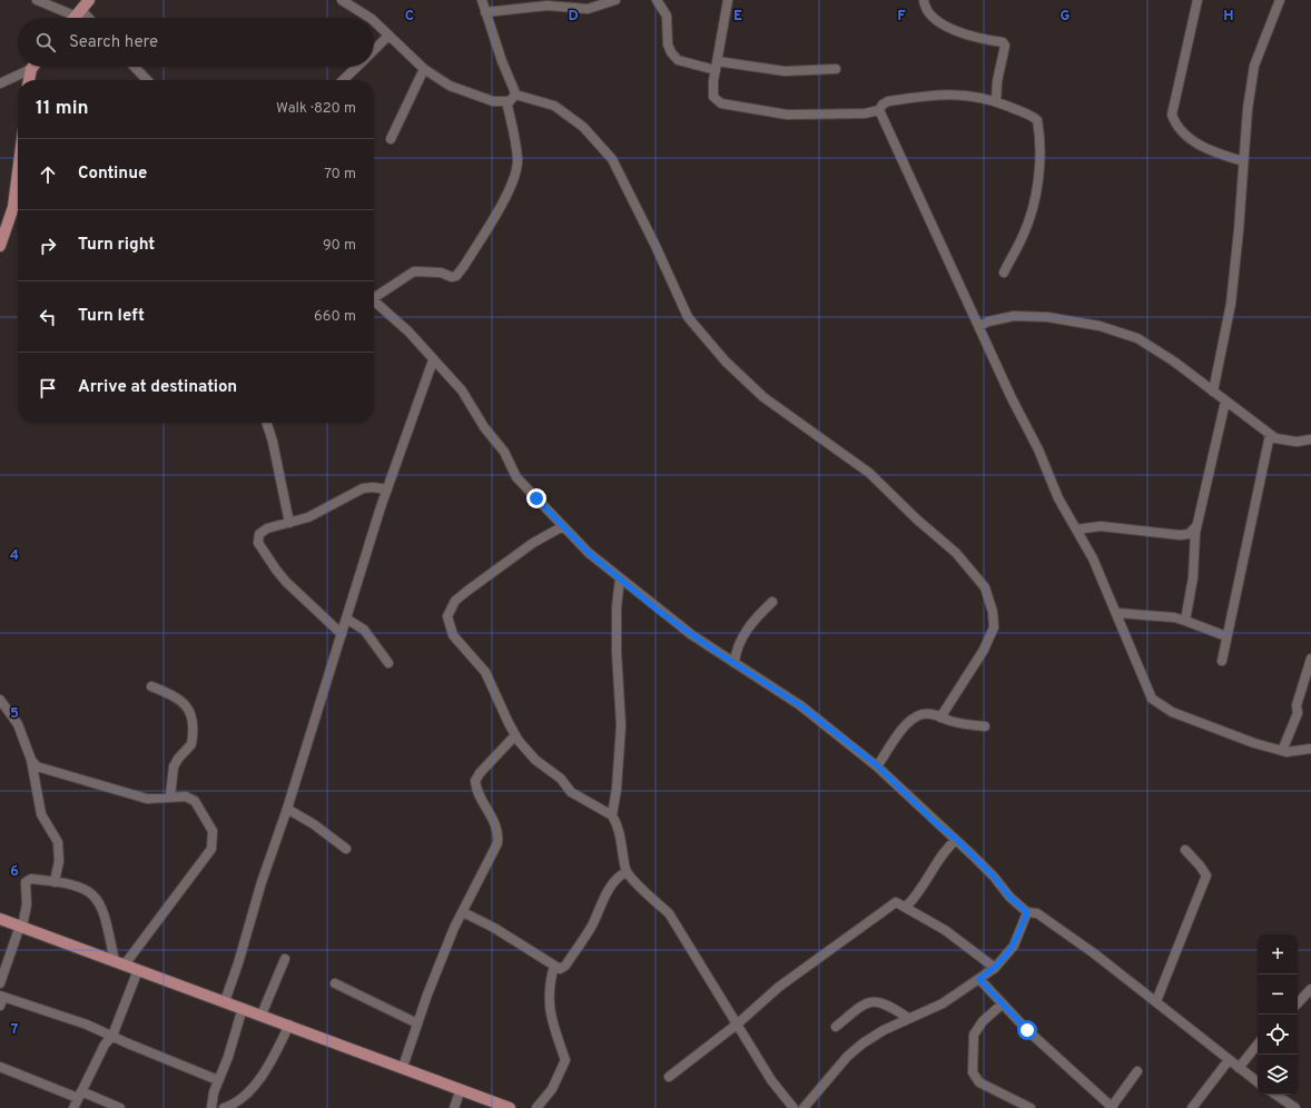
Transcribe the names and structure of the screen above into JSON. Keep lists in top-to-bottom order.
{
  "page": {
    "search": "Search here",
    "heading": ["11 min", "Walk · 820 m"],
    "list": [
      ["Continue", "70 m"],
      ["Turn right", "90 m"],
      ["Turn left", "660 m"],
      "Arrive at destination"
    ],
    "map_buttons": ["+", "−"]
  },
  "grid": {
    "columns": [
      "C",
      "D",
      "E",
      "F",
      "G",
      "H"
    ],
    "rows": [
      "4",
      "5",
      "6",
      "7"
    ]
  }
}
